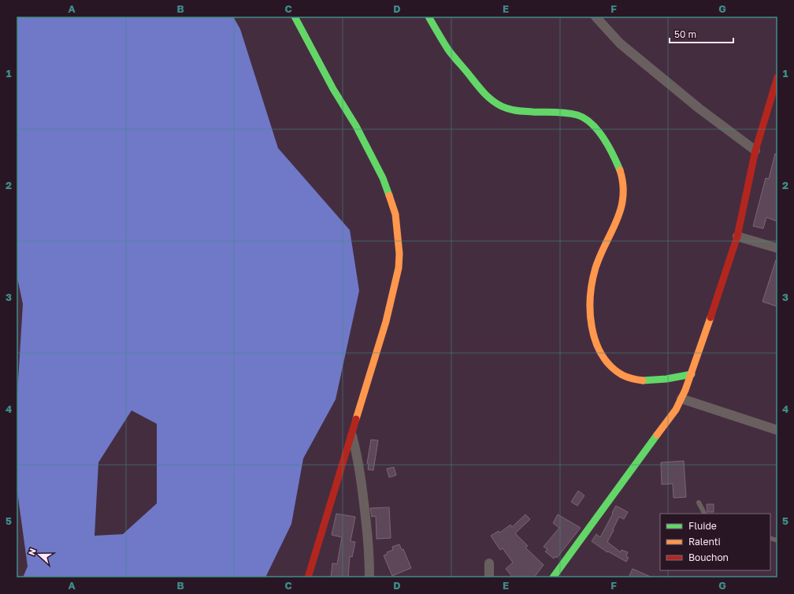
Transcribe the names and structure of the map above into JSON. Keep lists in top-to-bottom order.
{
  "legend": ["Fluide", "Ralenti", "Bouchon"],
  "scale_bar": "50 m",
  "north": "left",
  "grid": {
    "columns": [
      "A",
      "B",
      "C",
      "D",
      "E",
      "F",
      "G"
    ],
    "rows": [
      "1",
      "2",
      "3",
      "4",
      "5"
    ]
  }
}
